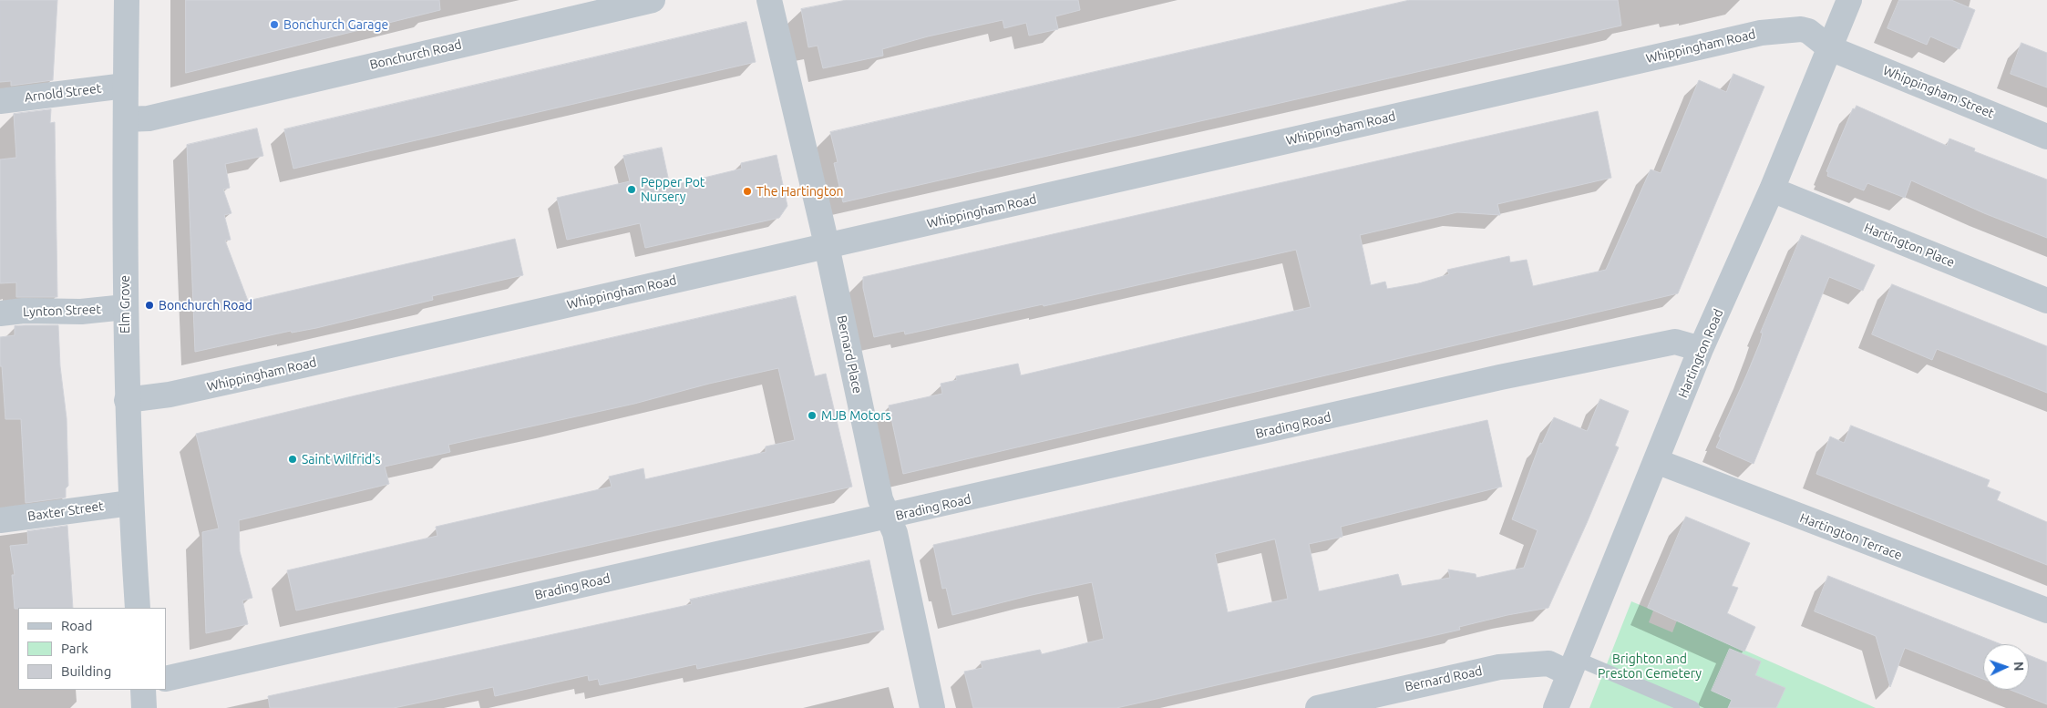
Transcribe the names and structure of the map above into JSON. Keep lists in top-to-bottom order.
{
  "streets": {
    "street": [
      "Whippingham Road",
      "Bonchurch Road",
      "Whippingham Street",
      "Arnold Street",
      "Hartington Place",
      "Elm Grove",
      "Lynton Street",
      "Hartington Road",
      "Bernard Place",
      "Brading Road",
      "Baxter Street",
      "Hartington Terrace",
      "Bernard Road"
    ]
  },
  "crossings": [
    ["Whippingham Road", "Whippingham Street"],
    ["Whippingham Road", "Elm Grove"],
    ["Whippingham Road", "Hartington Road"],
    ["Whippingham Road", "Bernard Place"],
    ["Bonchurch Road", "Elm Grove"],
    ["Whippingham Street", "Hartington Road"],
    ["Arnold Street", "Elm Grove"],
    ["Hartington Place", "Hartington Road"],
    ["Elm Grove", "Lynton Street"],
    ["Elm Grove", "Baxter Street"],
    ["Hartington Road", "Brading Road"],
    ["Hartington Road", "Hartington Terrace"],
    ["Hartington Road", "Bernard Road"],
    ["Bernard Place", "Brading Road"]
  ],
  "parks": ["Brighton and Preston Cemetery"],
  "places": [
    "Bonchurch Garage",
    "Pepper Pot Nursery",
    "The Hartington",
    "Bonchurch Road",
    "MJB Motors",
    "Saint Wilfrid's"
  ],
  "legend": ["Road", "Park", "Building"],
  "north": "right"
}
